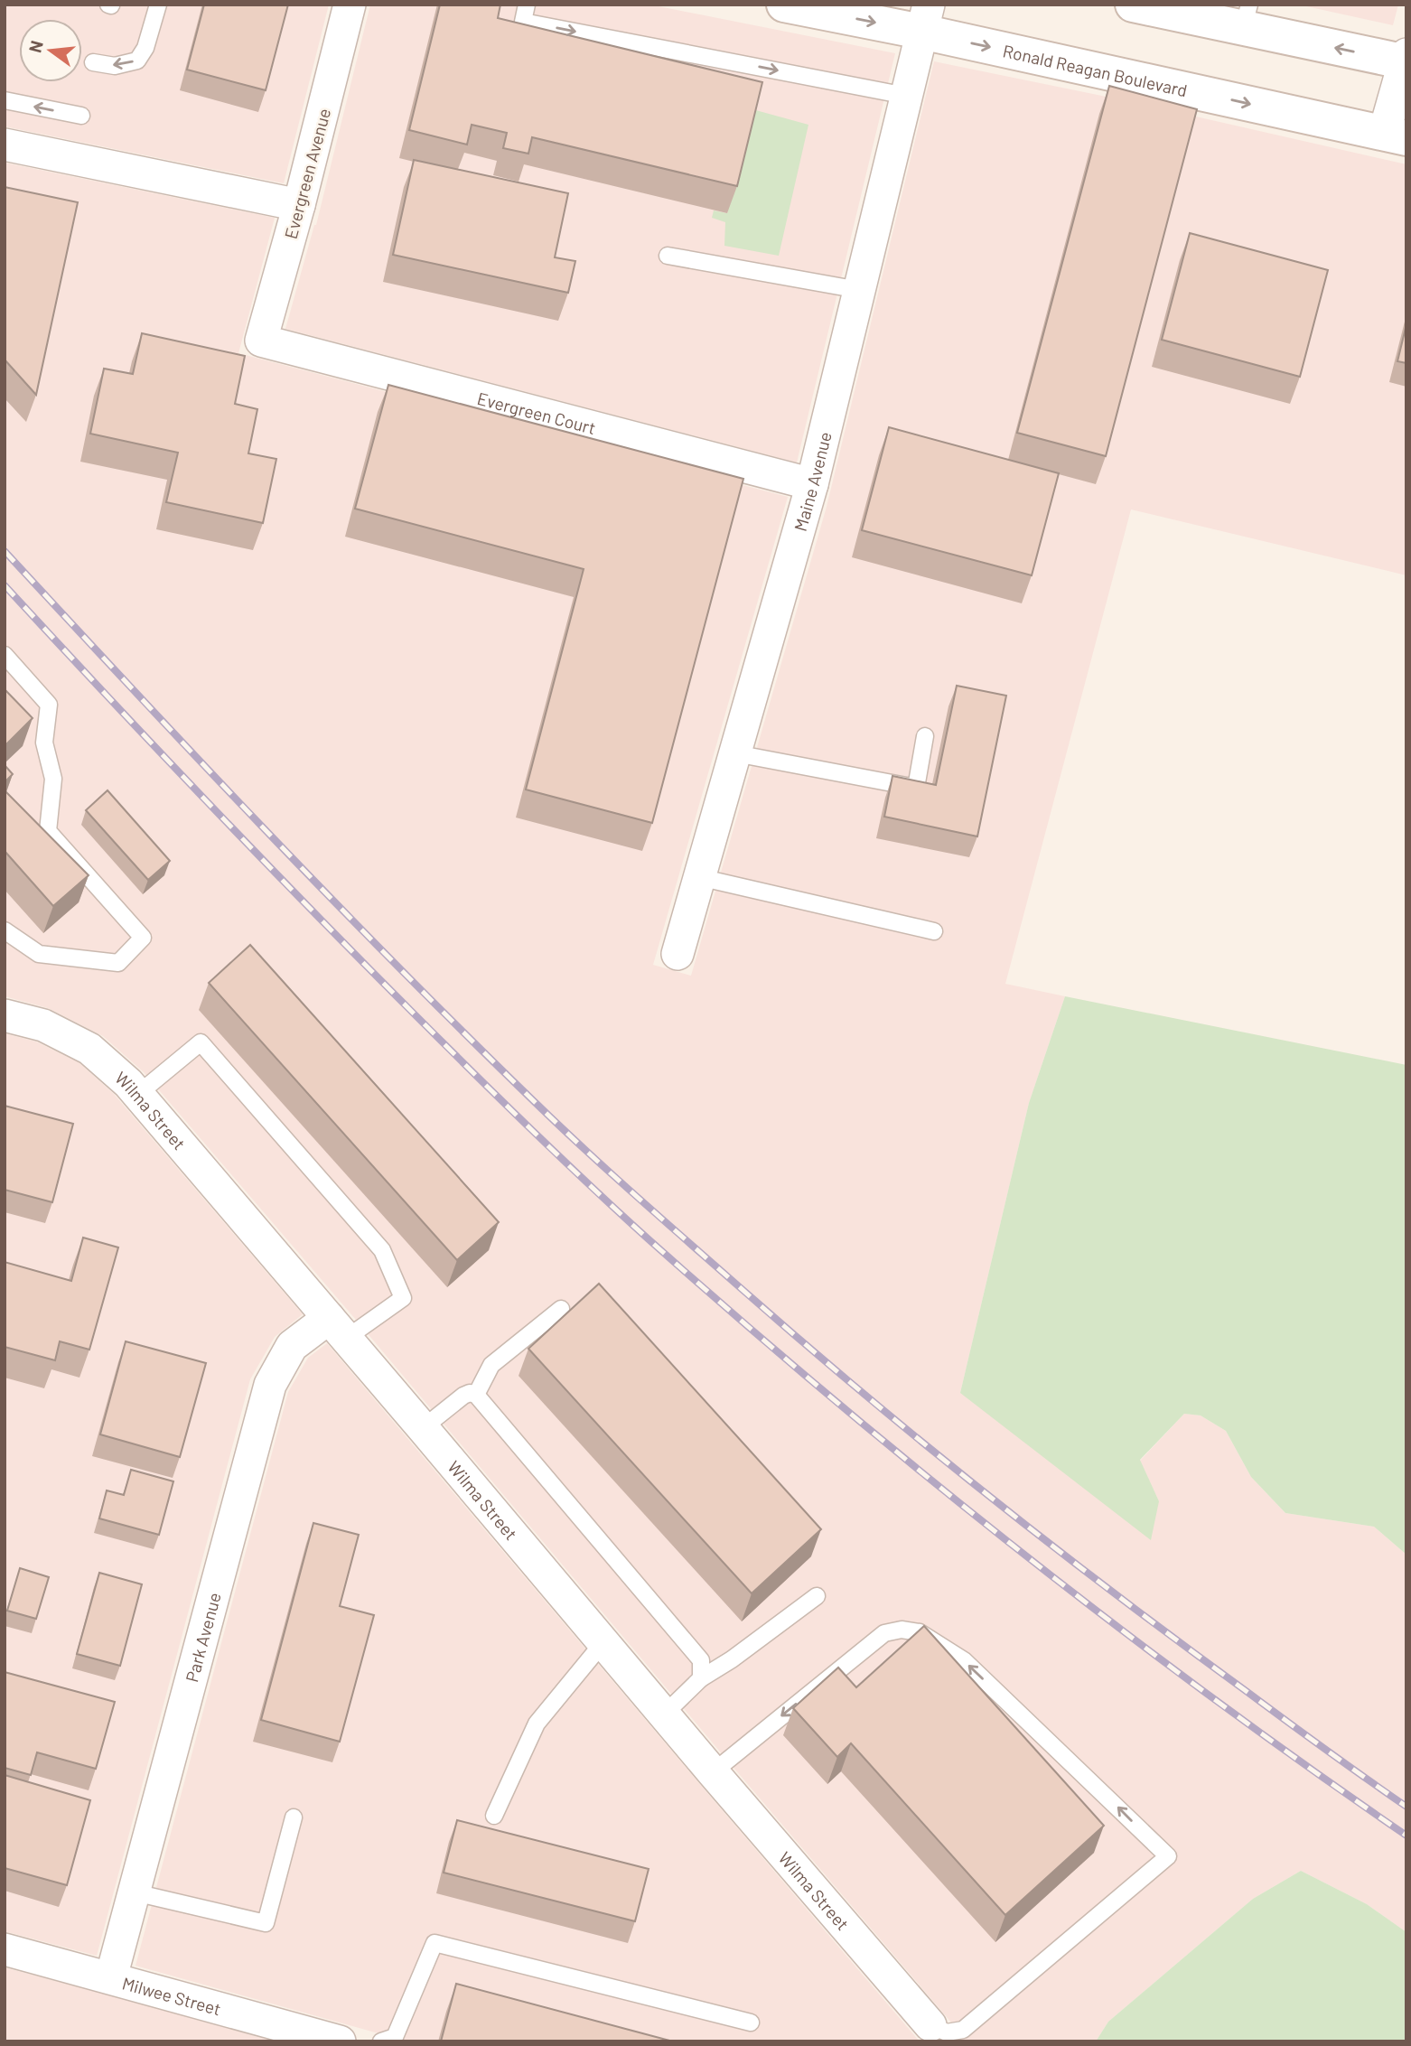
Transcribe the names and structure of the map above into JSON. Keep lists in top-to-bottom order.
{
  "streets": {
    "main road": ["Ronald Reagan Boulevard"],
    "street": [
      "Evergreen Avenue",
      "Evergreen Court",
      "Maine Avenue",
      "Wilma Street",
      "Park Avenue",
      "Milwee Street"
    ]
  },
  "crossings": [
    ["Ronald Reagan Boulevard", "Maine Avenue"],
    ["Evergreen Avenue", "Evergreen Court"],
    ["Evergreen Court", "Maine Avenue"],
    ["Wilma Street", "Park Avenue"],
    ["Park Avenue", "Milwee Street"]
  ],
  "north": "left"
}
